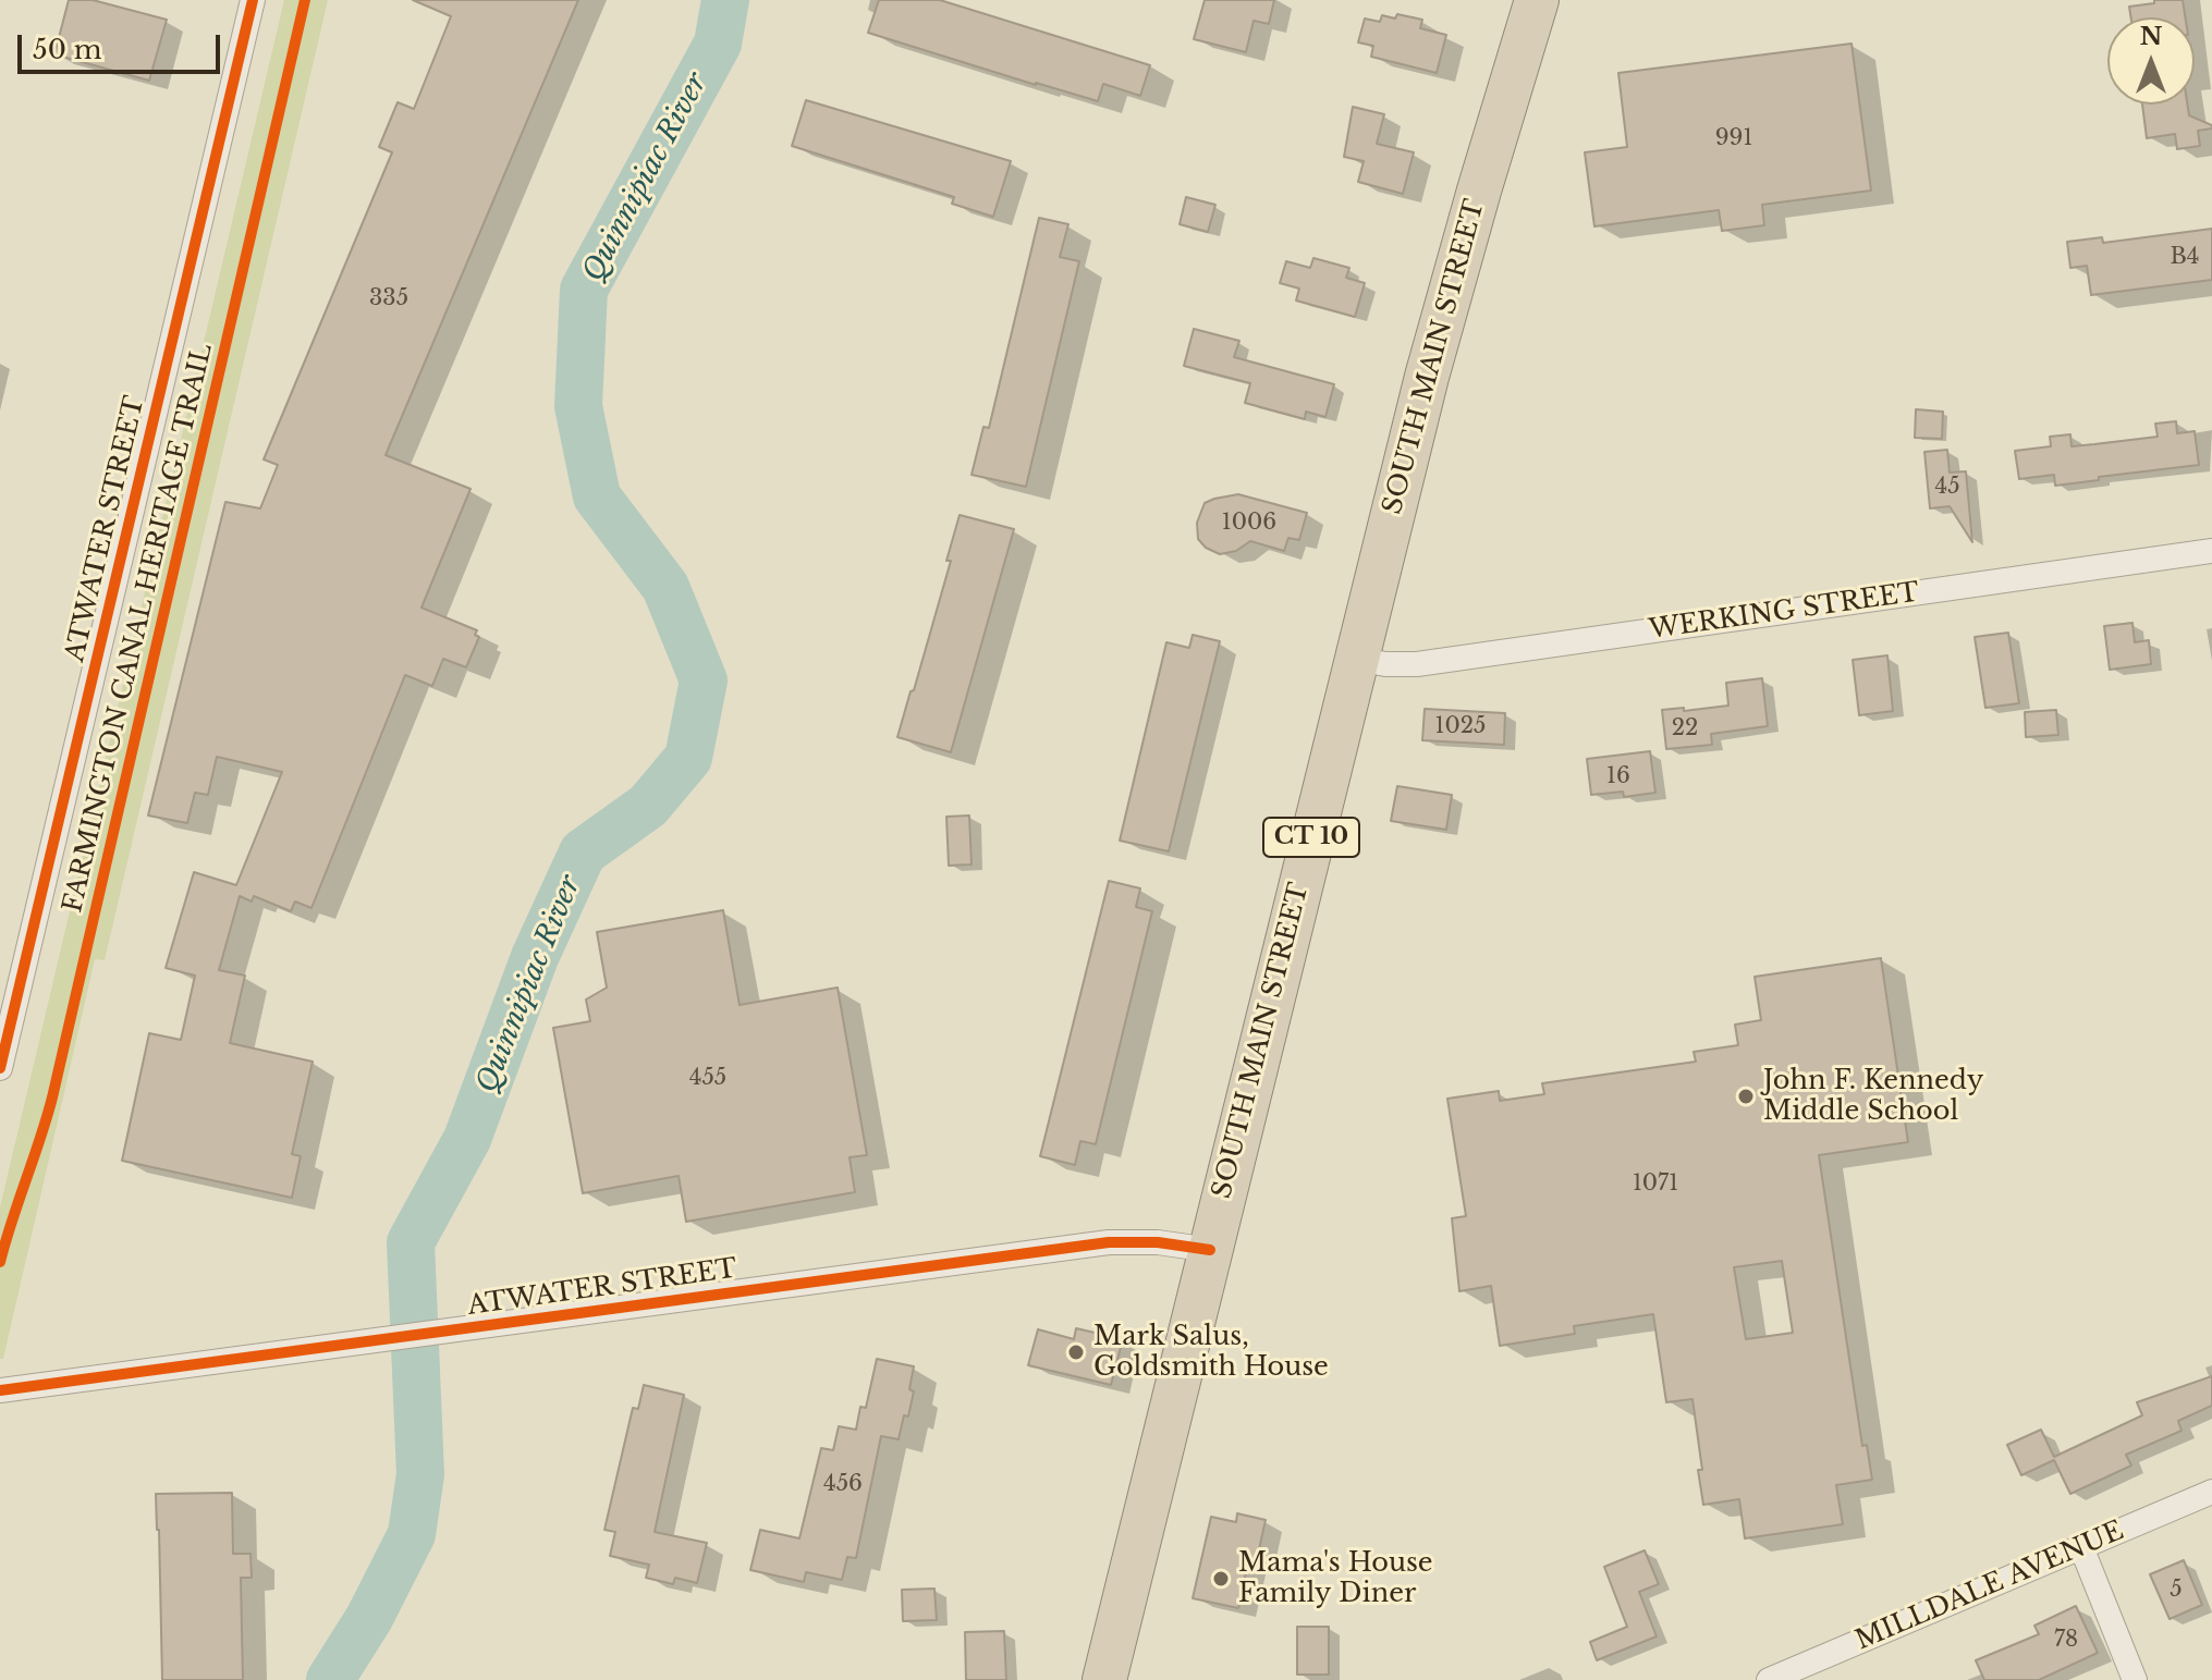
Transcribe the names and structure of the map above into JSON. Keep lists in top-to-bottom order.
{
  "streets": {
    "highway": ["SOUTH MAIN STREET", "CT 10"],
    "street": ["ATWATER STREET", "WERKING STREET", "MILLDALE AVENUE"],
    "cycle path": ["FARMINGTON CANAL HERITAGE TRAIL"]
  },
  "crossings": [
    ["SOUTH MAIN STREET", "ATWATER STREET"],
    ["SOUTH MAIN STREET", "WERKING STREET"]
  ],
  "water": ["Quinnipiac River"],
  "places": ["John F. Kennedy Middle School", "Mark Salus, Goldsmith House", "Mama's House Family Diner"],
  "house_numbers": [
    "991",
    "B4",
    "335",
    "45",
    "1006",
    "1025",
    "22",
    "16",
    "455",
    "1071",
    "456",
    "5",
    "78"
  ],
  "scale_bar": "50 m",
  "north": "top"
}
